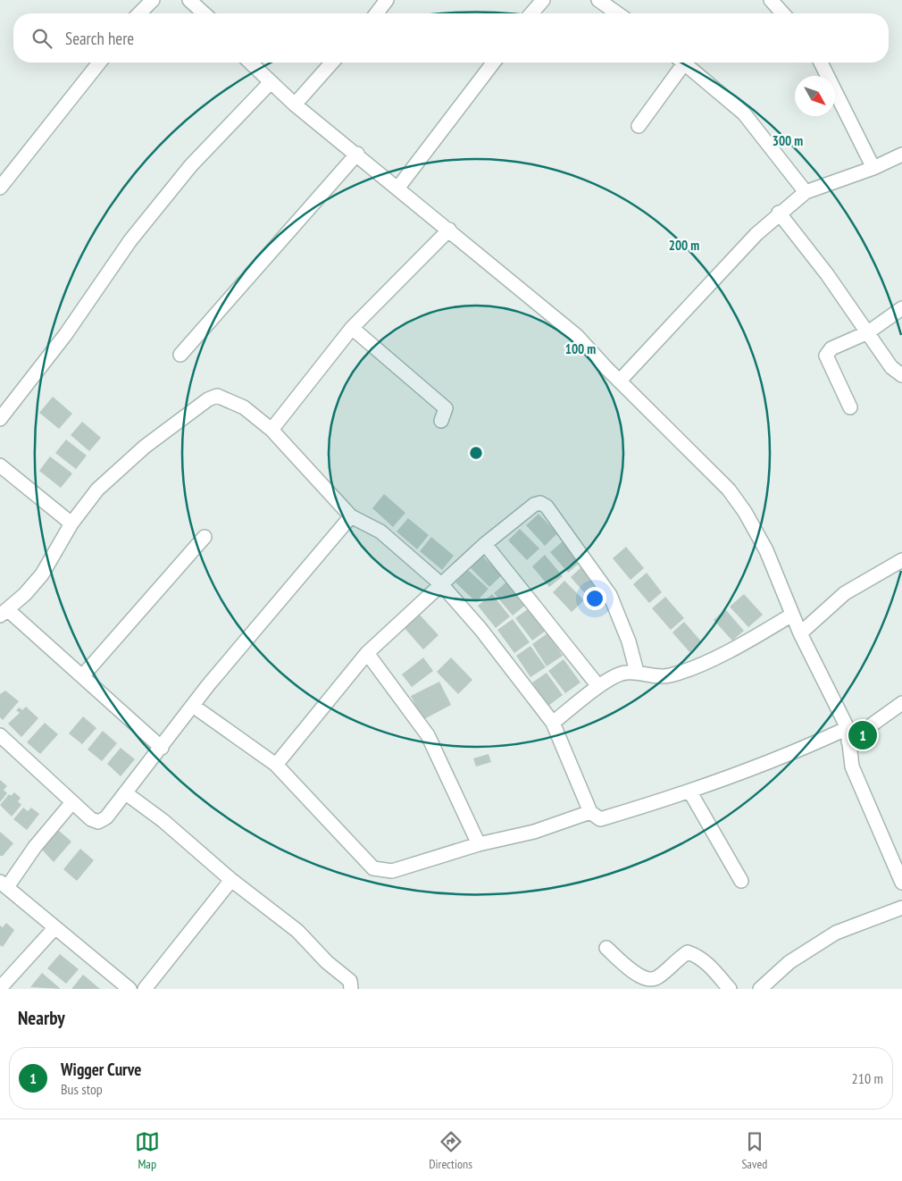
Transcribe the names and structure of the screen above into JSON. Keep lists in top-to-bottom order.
{
  "north": "bottom right",
  "page": {
    "search": "Search here",
    "pins": "1",
    "heading": "Nearby",
    "list": [
      {
        "mark": "1",
        "name": "Wigger Curve",
        "note": "Bus stop",
        "value": "210 m"
      }
    ],
    "nav": ["Map", "Directions", "Saved"]
  },
  "rings": ["300 m", "200 m", "100 m"]
}
